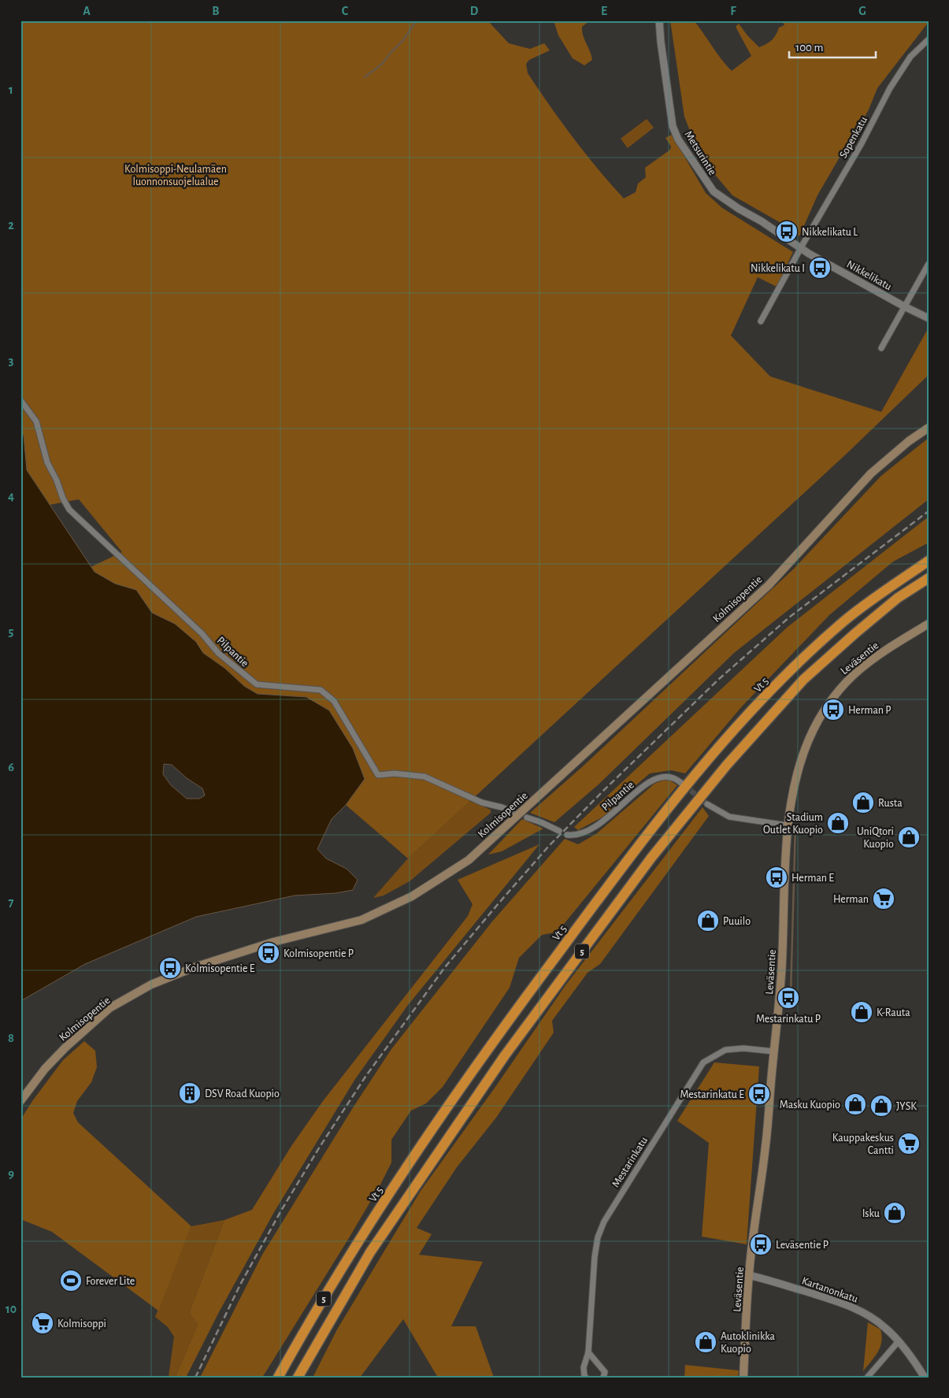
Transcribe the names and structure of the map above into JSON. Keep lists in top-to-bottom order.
{
  "streets": {
    "highway": ["Vt 5", "5"],
    "main road": ["Kolmisopentie", "Leväsentie"],
    "street": [
      "Sopenkatu",
      "Metsurintie",
      "Nikkelikatu",
      "Pilpantie",
      "Mestarinkatu",
      "Kartanonkatu"
    ]
  },
  "crossings": [
    ["Sopenkatu", "Metsurintie"],
    ["Sopenkatu", "Nikkelikatu"],
    ["Metsurintie", "Nikkelikatu"],
    ["Leväsentie", "Mestarinkatu"],
    ["Leväsentie", "Kartanonkatu"]
  ],
  "parks": ["Kolmisoppi-Neulamäen luonnonsuojelualue"],
  "places": {
    "bus stop": [
      "Nikkelikatu L",
      "Nikkelikatu I",
      "Herman P",
      "Herman E",
      "Kolmisopentie P",
      "Kolmisopentie E",
      "Mestarinkatu P",
      "Mestarinkatu E",
      "Leväsentie P"
    ],
    "shop": [
      "Rusta",
      "Stadium Outlet Kuopio",
      "UniQtori Kuopio",
      "Puuilo",
      "K-Rauta",
      "Masku Kuopio",
      "JYSK",
      "Isku",
      "Autoklinikka Kuopio"
    ],
    "supermarket": ["Herman", "Kauppakeskus Cantti", "Kolmisoppi"],
    "building": ["DSV Road Kuopio"],
    "sports": ["Forever Lite"]
  },
  "scale_bar": "100 m",
  "grid": {
    "columns": [
      "A",
      "B",
      "C",
      "D",
      "E",
      "F",
      "G"
    ],
    "rows": [
      "1",
      "2",
      "3",
      "4",
      "5",
      "6",
      "7",
      "8",
      "9",
      "10"
    ]
  }
}
